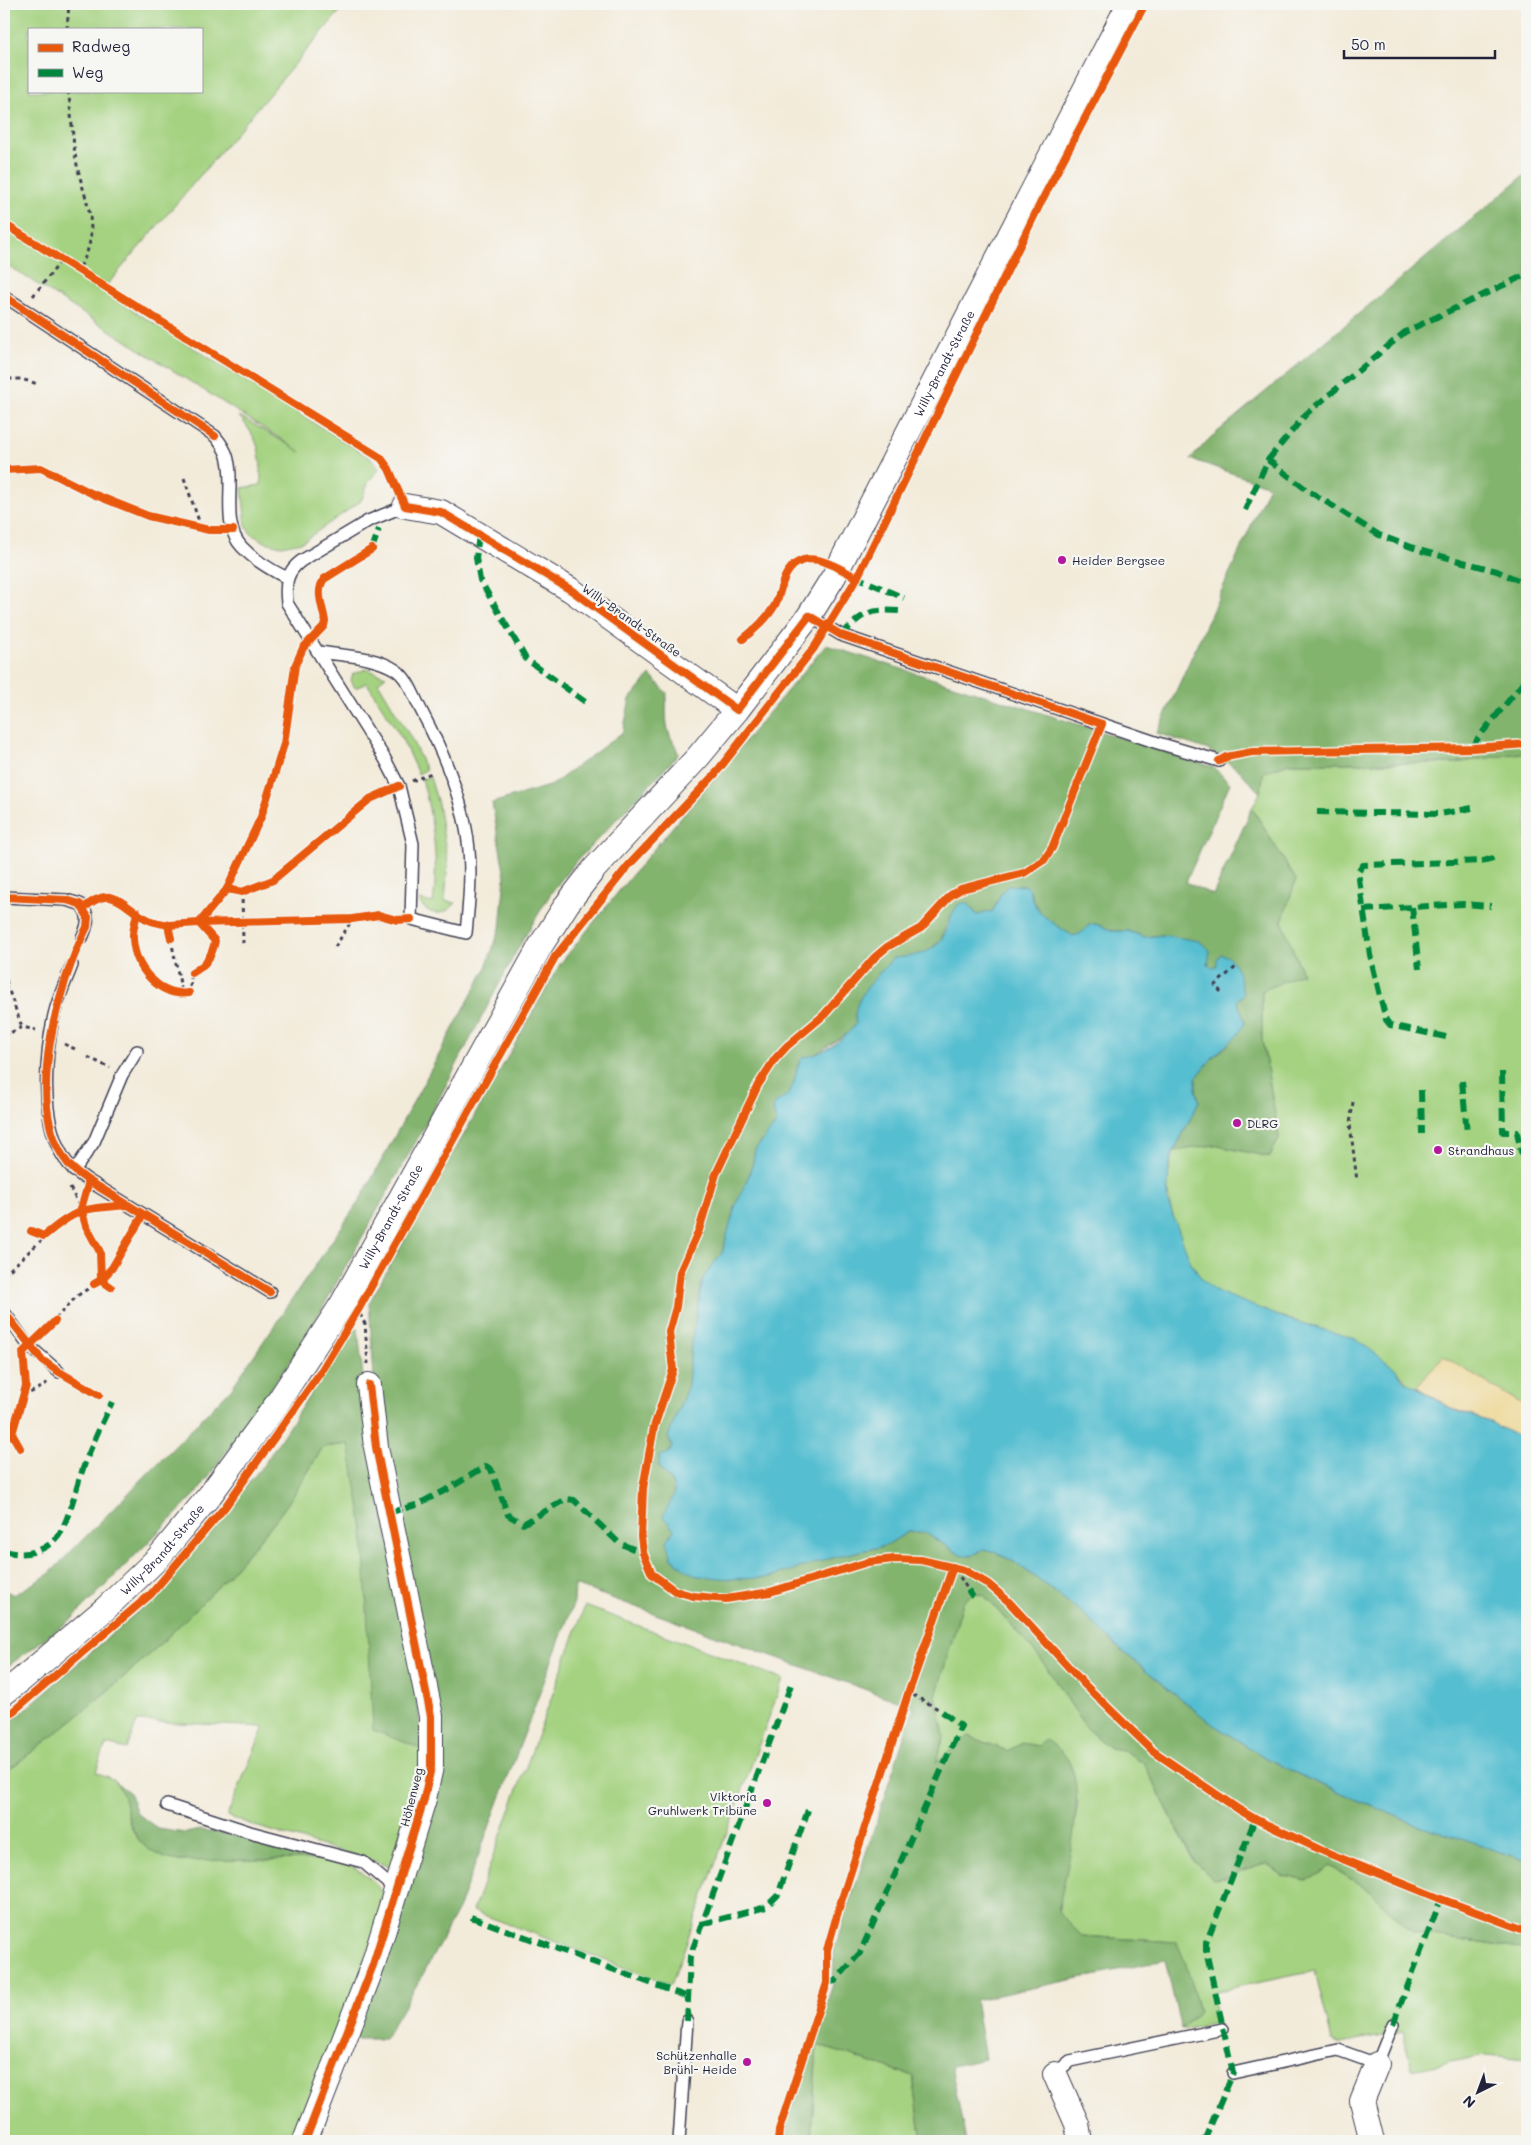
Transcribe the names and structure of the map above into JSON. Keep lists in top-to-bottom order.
{
  "streets": {
    "street": ["Willy-Brandt-Straße", "Höhenweg"]
  },
  "places": [
    "Heider Bergsee",
    "DLRG",
    "Strandhaus",
    "Viktoria Gruhlwerk Tribüne",
    "Schützenhalle Brühl- Heide"
  ],
  "legend": ["Radweg", "Weg"],
  "scale_bar": "50 m",
  "north": "bottom left"
}
